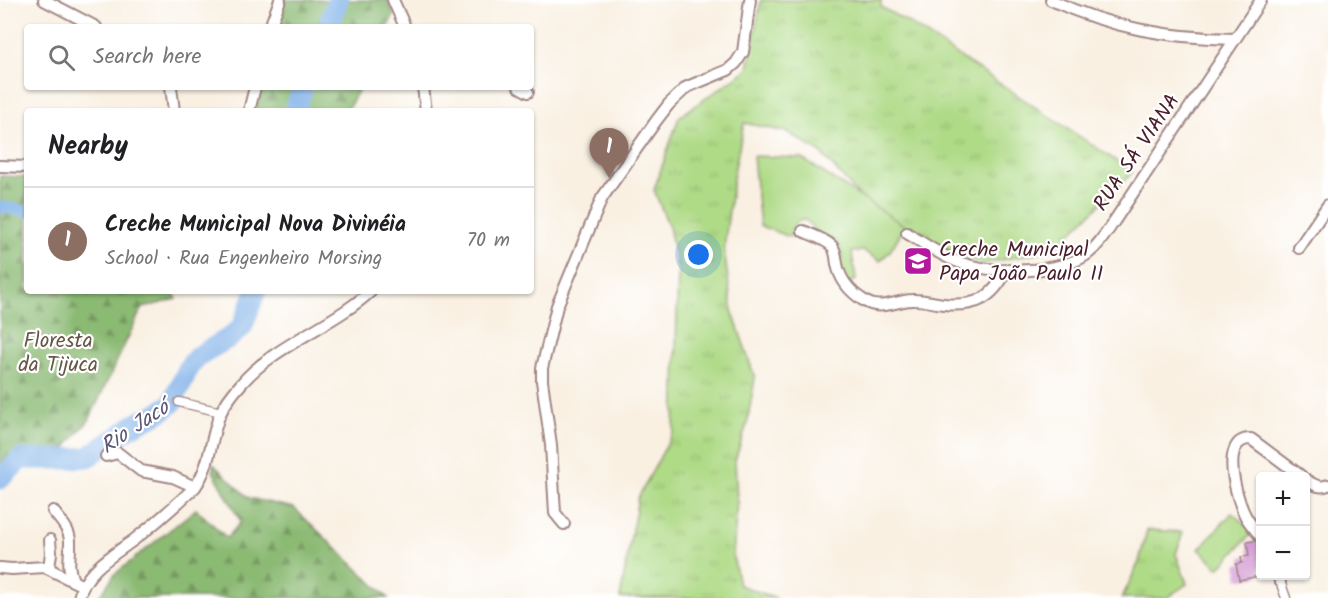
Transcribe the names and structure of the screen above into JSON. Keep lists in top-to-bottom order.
{
  "streets": {
    "street": ["RUA SÁ VIANA"]
  },
  "water": ["Rio Jacó"],
  "parks": ["Floresta da Tijuca"],
  "places": {
    "school or university": ["Creche Municipal Papa João Paulo II"]
  },
  "page": {
    "search": "Search here",
    "heading": "Nearby",
    "pins": "1",
    "list": [
      {
        "mark": "1",
        "name": "Creche Municipal Nova Divinéia",
        "note": "School · Rua Engenheiro Morsing",
        "value": "70 m"
      }
    ],
    "map_buttons": ["+", "−"]
  }
}
